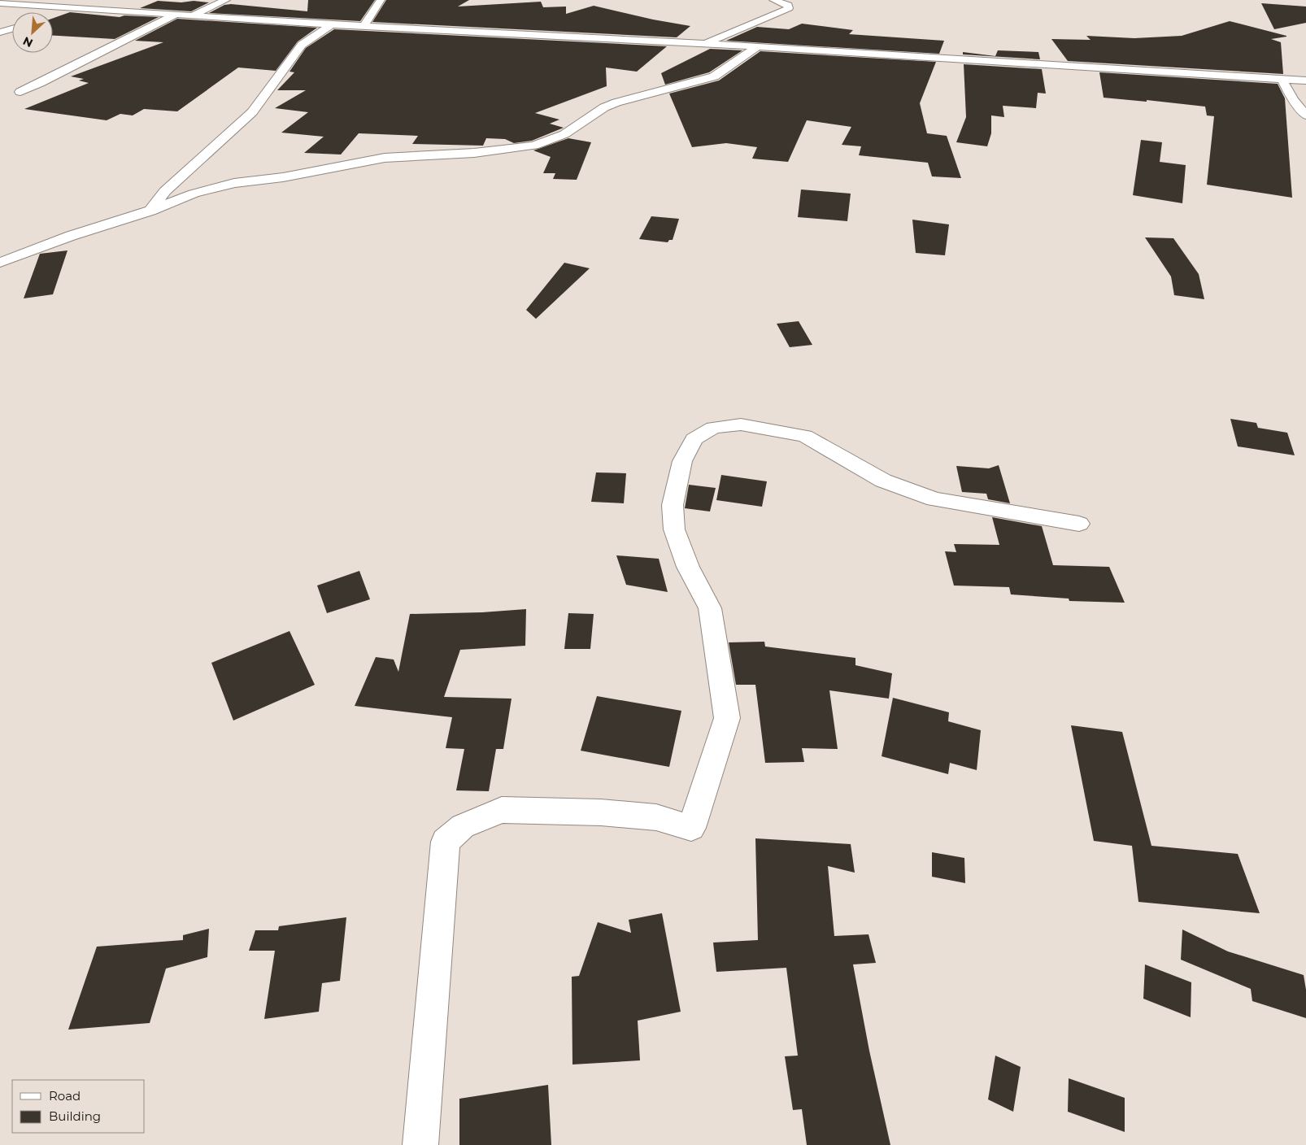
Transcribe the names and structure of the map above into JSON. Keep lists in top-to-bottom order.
{
  "legend": ["Road", "Building"],
  "north": "bottom left"
}
